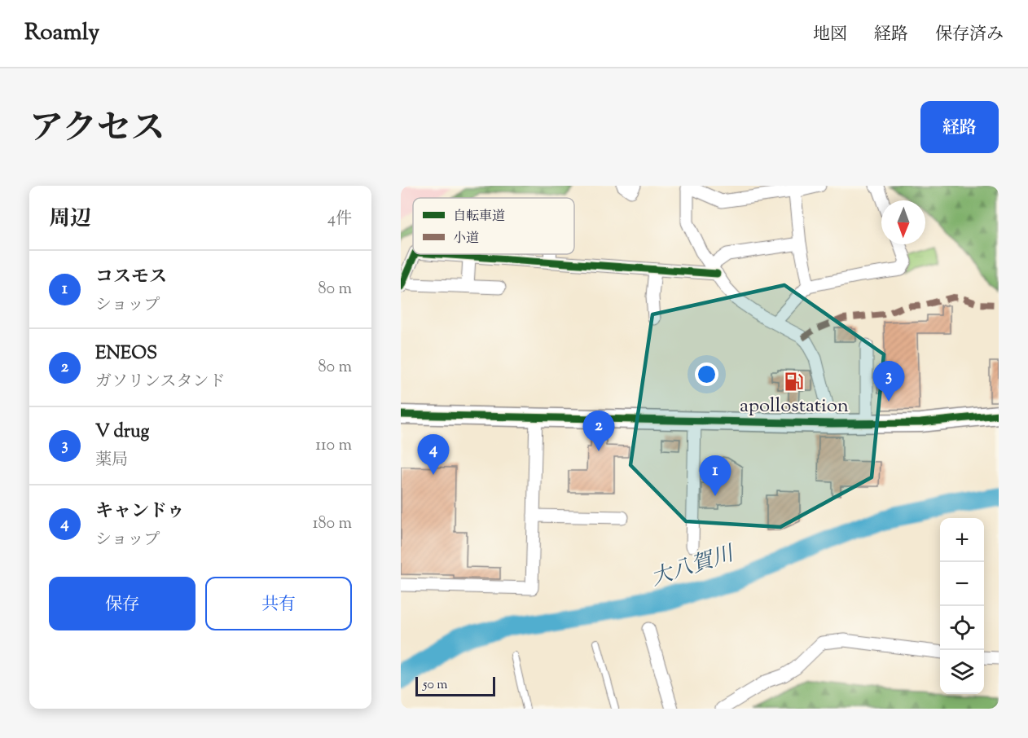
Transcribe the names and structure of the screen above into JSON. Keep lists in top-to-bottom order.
{
  "water": ["大八賀川"],
  "places": {
    "fuel station": ["apollostation"]
  },
  "legend": ["自転車道", "小道"],
  "scale_bar": "50 m",
  "north": "bottom",
  "page": {
    "header": "Roamly",
    "nav": ["地図", "経路", "保存済み"],
    "title": "アクセス",
    "buttons": [
      "経路",
      ["保存", "共有"]
    ],
    "heading": ["周辺", "4件"],
    "list": [
      {
        "mark": "1",
        "name": "コスモス",
        "note": "ショップ",
        "value": "80 m"
      },
      {
        "mark": "2",
        "name": "ENEOS",
        "note": "ガソリンスタンド",
        "value": "80 m"
      },
      {
        "mark": "3",
        "name": "V drug",
        "note": "薬局",
        "value": "110 m"
      },
      {
        "mark": "4",
        "name": "キャンドゥ",
        "note": "ショップ",
        "value": "180 m"
      }
    ],
    "pins": [
      "3",
      "2",
      "4",
      "1"
    ],
    "map_buttons": ["+", "−"],
    "scale": "50 m"
  }
}
